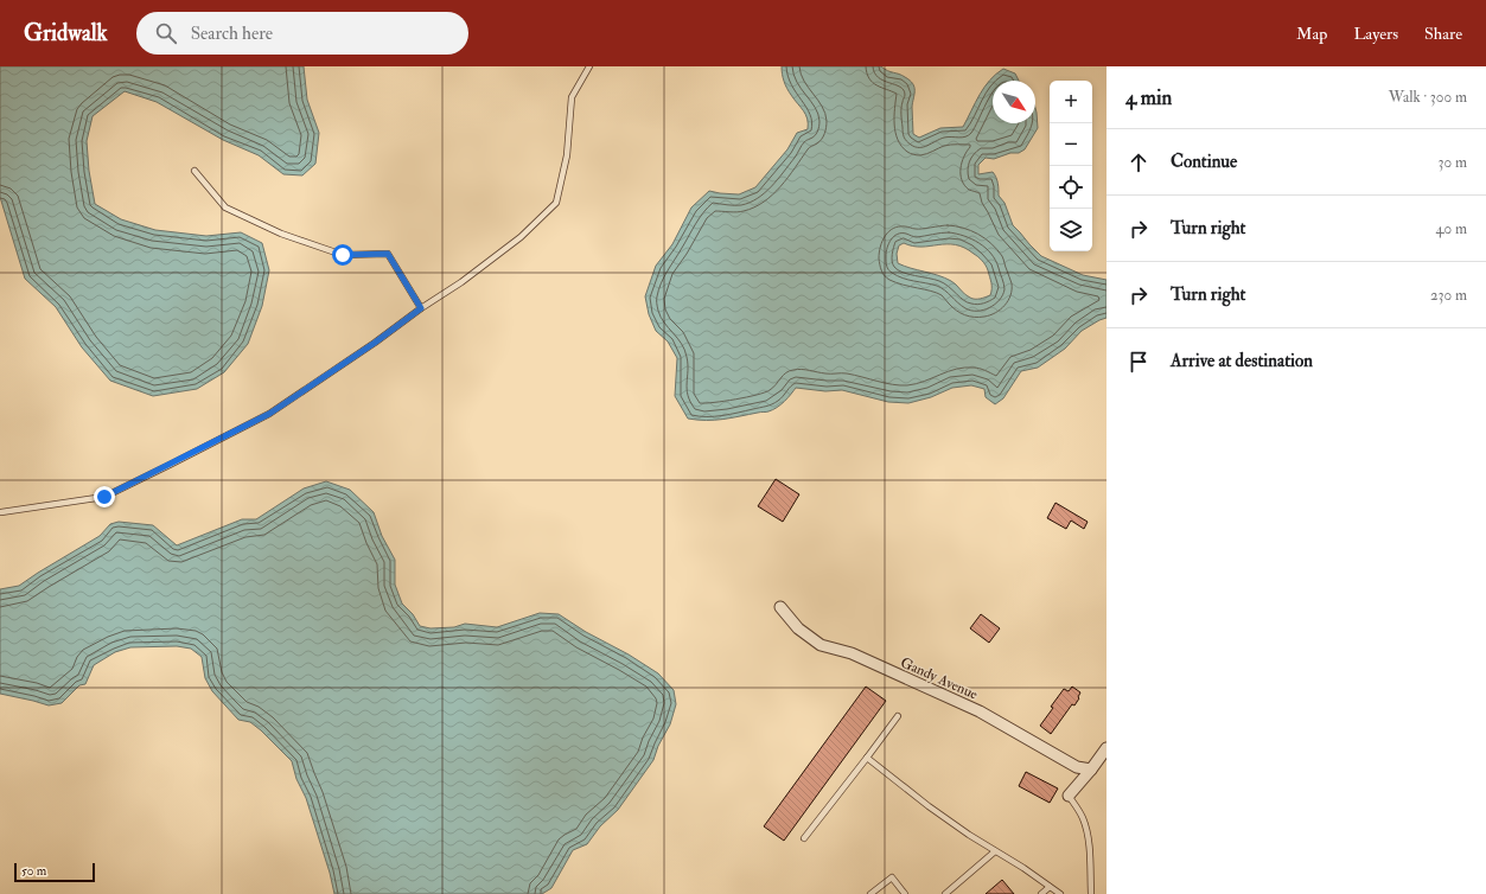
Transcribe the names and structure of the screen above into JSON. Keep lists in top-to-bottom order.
{
  "streets": {
    "street": ["Gandy Avenue"]
  },
  "scale_bar": "50 m",
  "north": "bottom right",
  "page": {
    "header": "Gridwalk",
    "search": "Search here",
    "nav": ["Map", "Layers", "Share"],
    "heading": ["4 min", "Walk · 300 m"],
    "map_buttons": ["+", "−"],
    "list": [
      ["Continue", "30 m"],
      ["Turn right", "40 m"],
      ["Turn right", "230 m"],
      "Arrive at destination"
    ],
    "scale": "50 m"
  }
}
